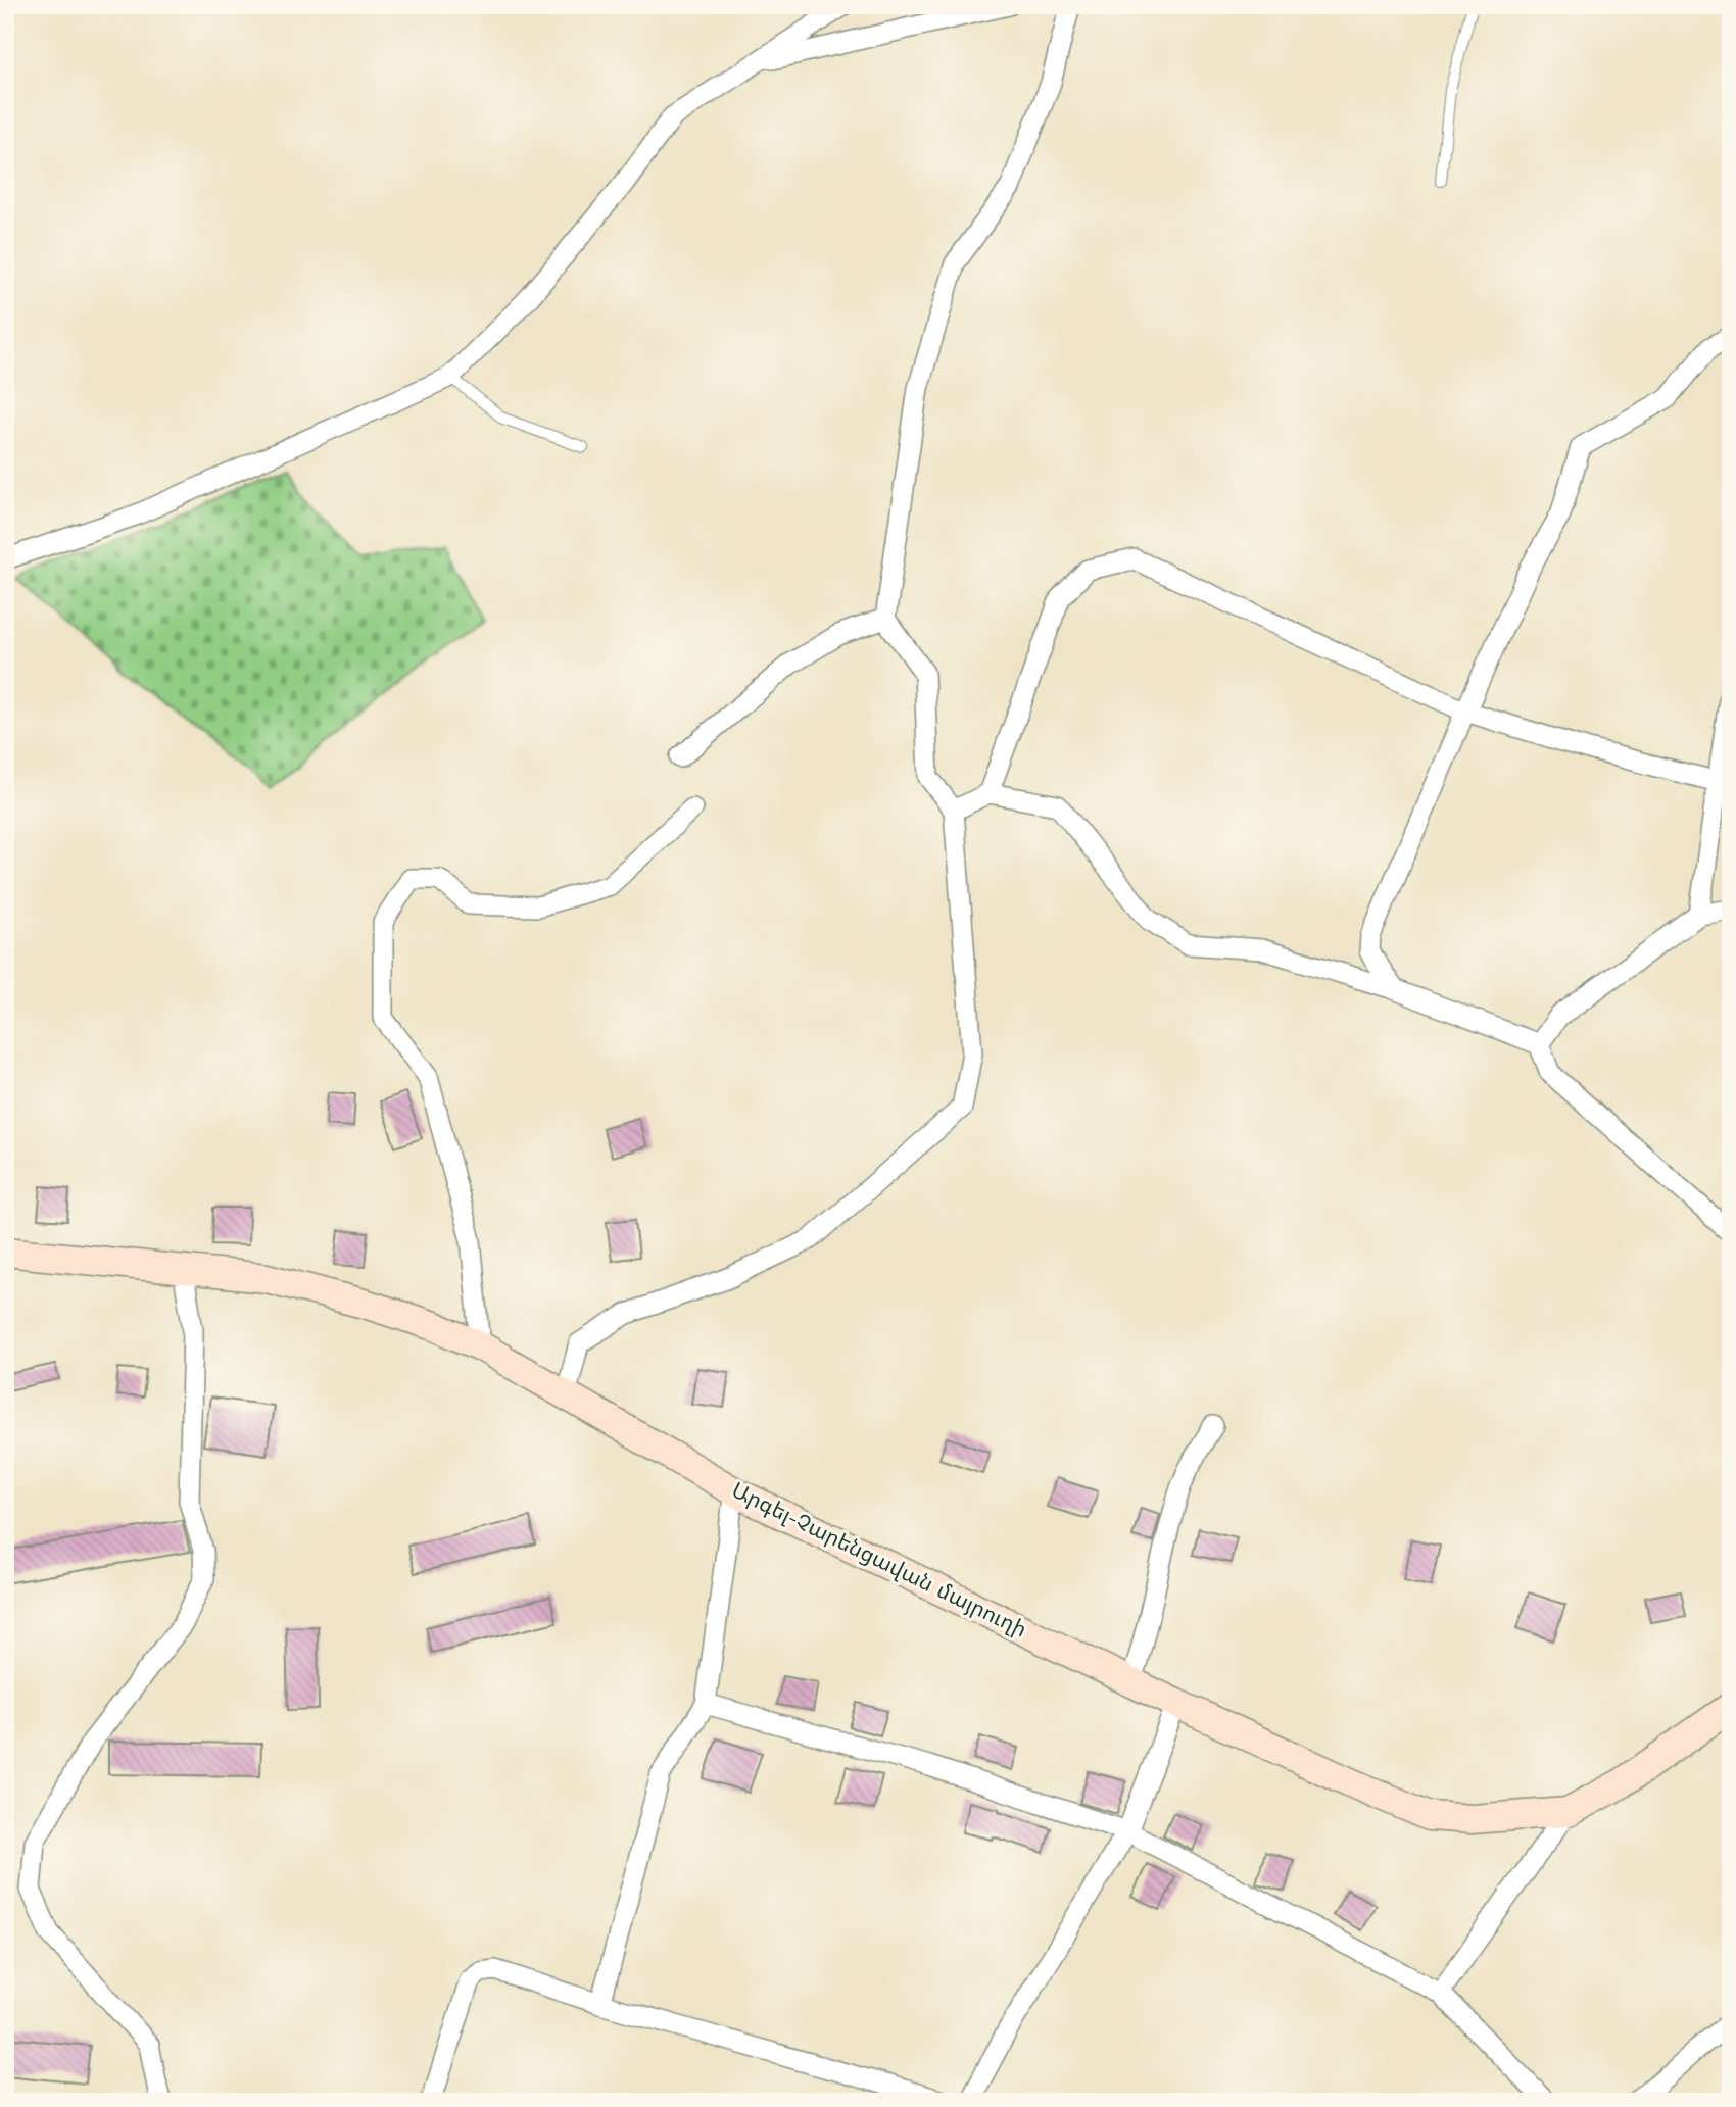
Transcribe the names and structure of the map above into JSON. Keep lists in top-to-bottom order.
{
  "streets": {
    "main road": ["Արգել-Չարենցավան մայրուղի"]
  }
}
